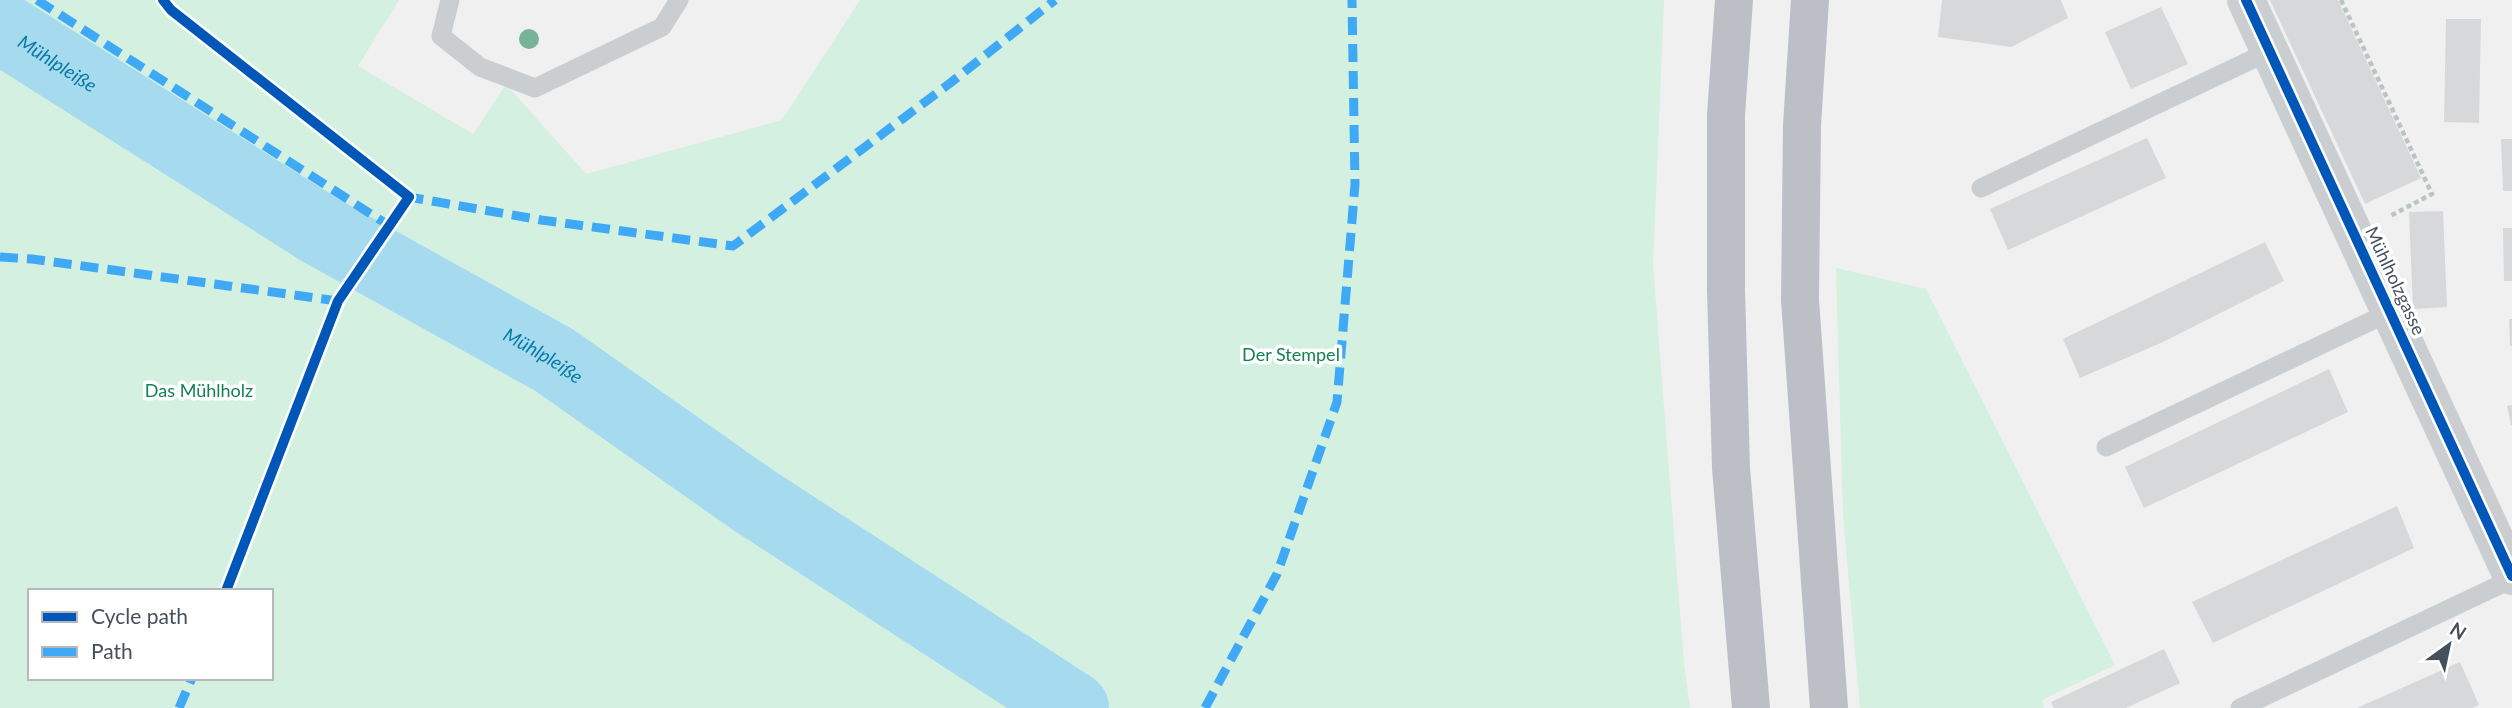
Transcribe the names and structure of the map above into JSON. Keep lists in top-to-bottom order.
{
  "streets": {
    "street": ["Mühlholzgasse"]
  },
  "water": ["Mühlpleiße"],
  "parks": ["Der Stempel", "Das Mühlholz"],
  "legend": ["Cycle path", "Path"],
  "north": "top right"
}
